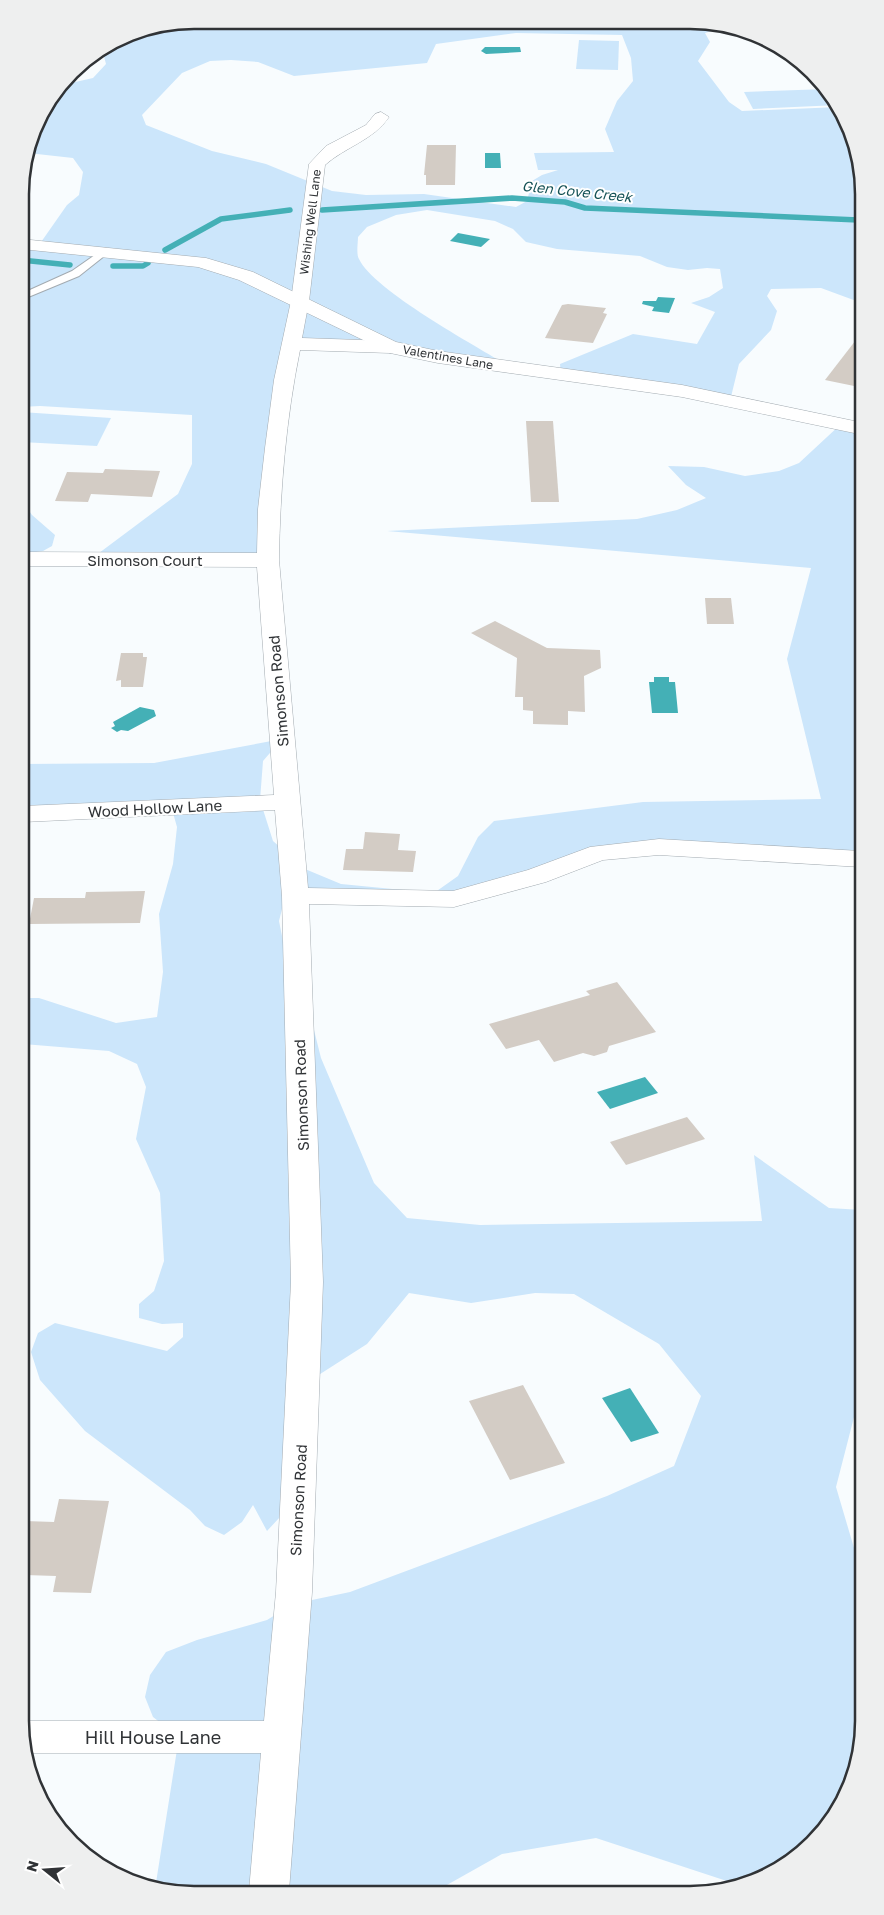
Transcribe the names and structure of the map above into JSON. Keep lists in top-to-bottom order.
{
  "streets": {
    "street": [
      "Wishing Well Lane",
      "Valentines Lane",
      "Simonson Court",
      "Simonson Road",
      "Wood Hollow Lane",
      "Hill House Lane"
    ]
  },
  "crossings": [
    ["Wishing Well Lane", "Valentines Lane"],
    ["Wishing Well Lane", "Simonson Road"],
    ["Valentines Lane", "Simonson Road"],
    ["Simonson Court", "Simonson Road"],
    ["Simonson Road", "Wood Hollow Lane"],
    ["Simonson Road", "Hill House Lane"]
  ],
  "water": ["Glen Cove Creek"],
  "north": "left"
}
